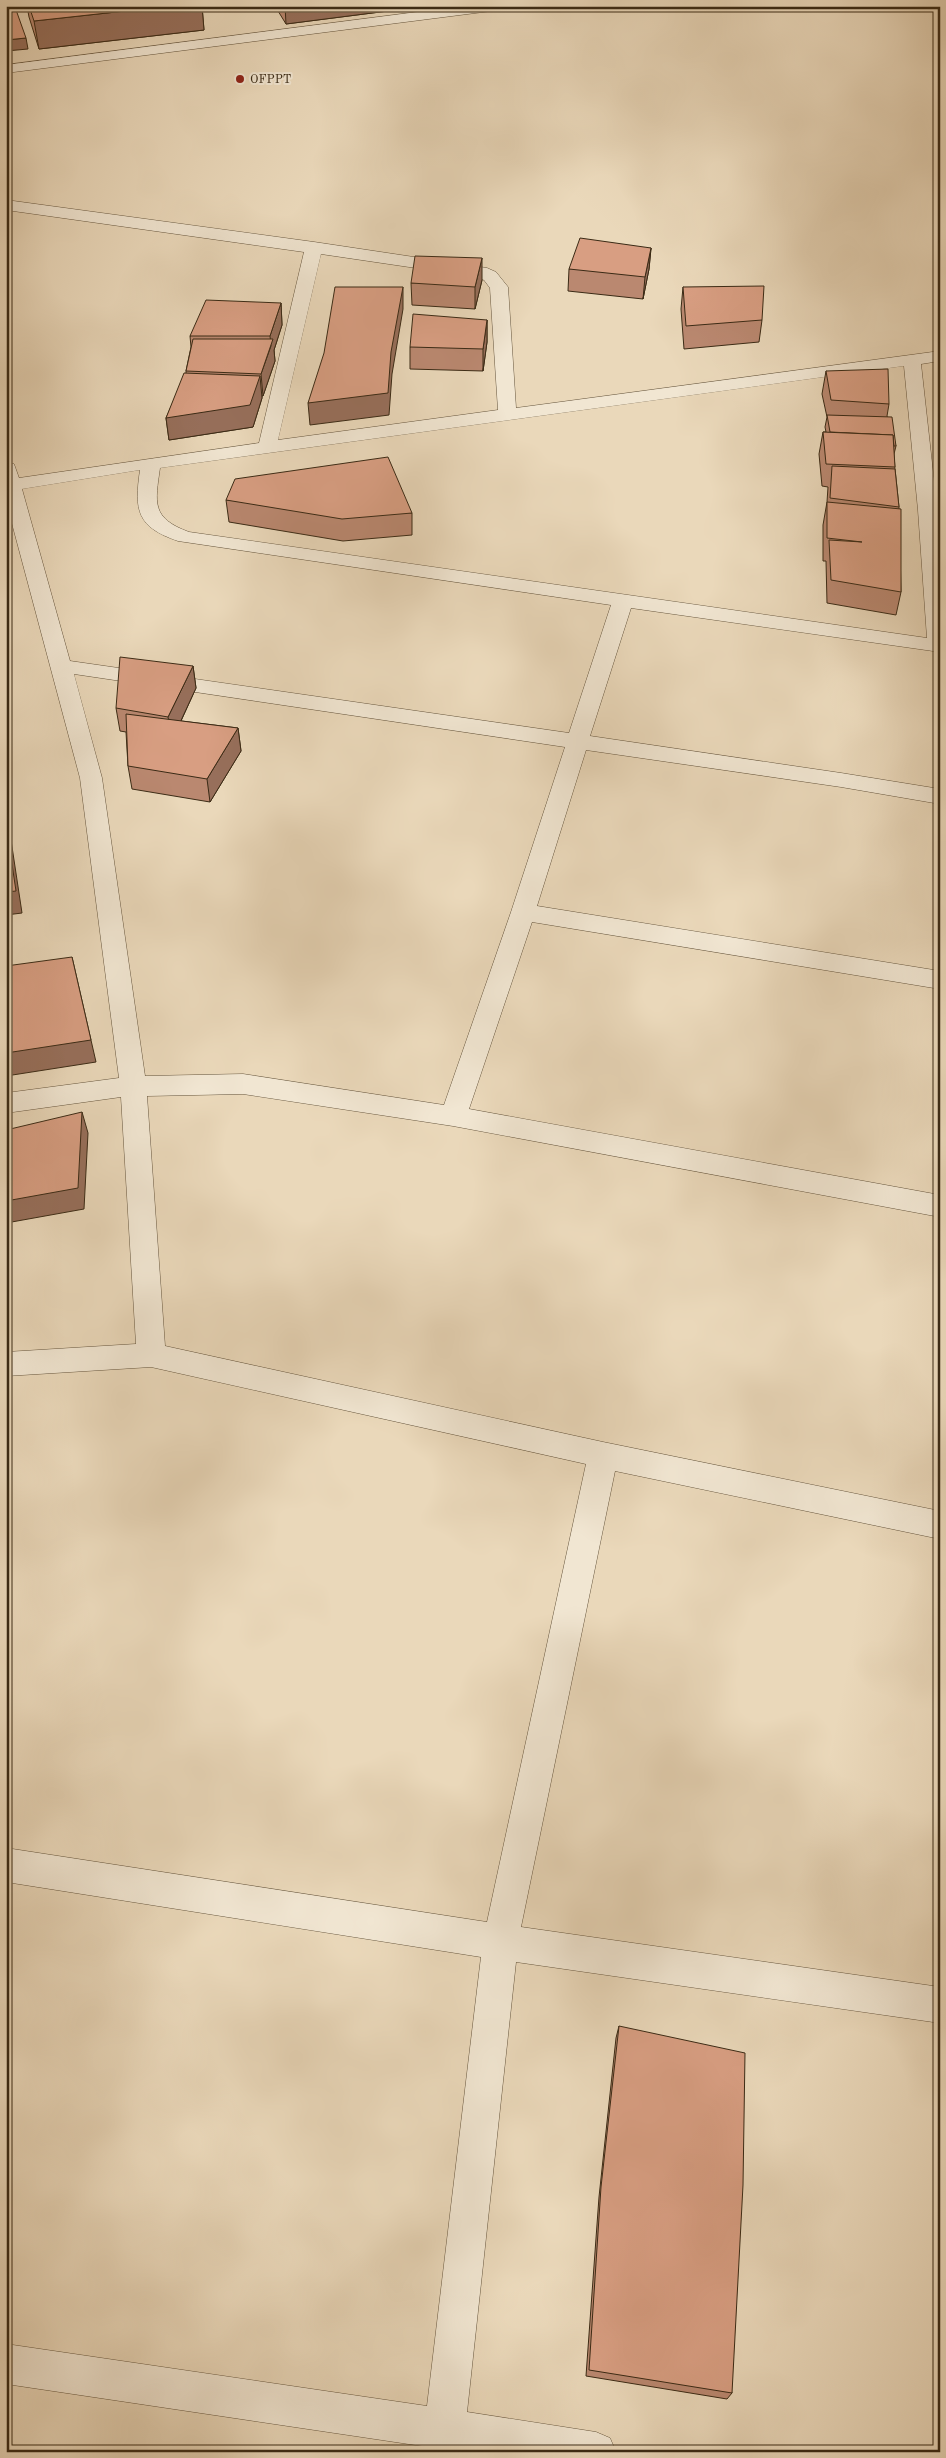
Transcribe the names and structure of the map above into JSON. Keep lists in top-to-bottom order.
{
  "places": ["OFPPT"]
}
